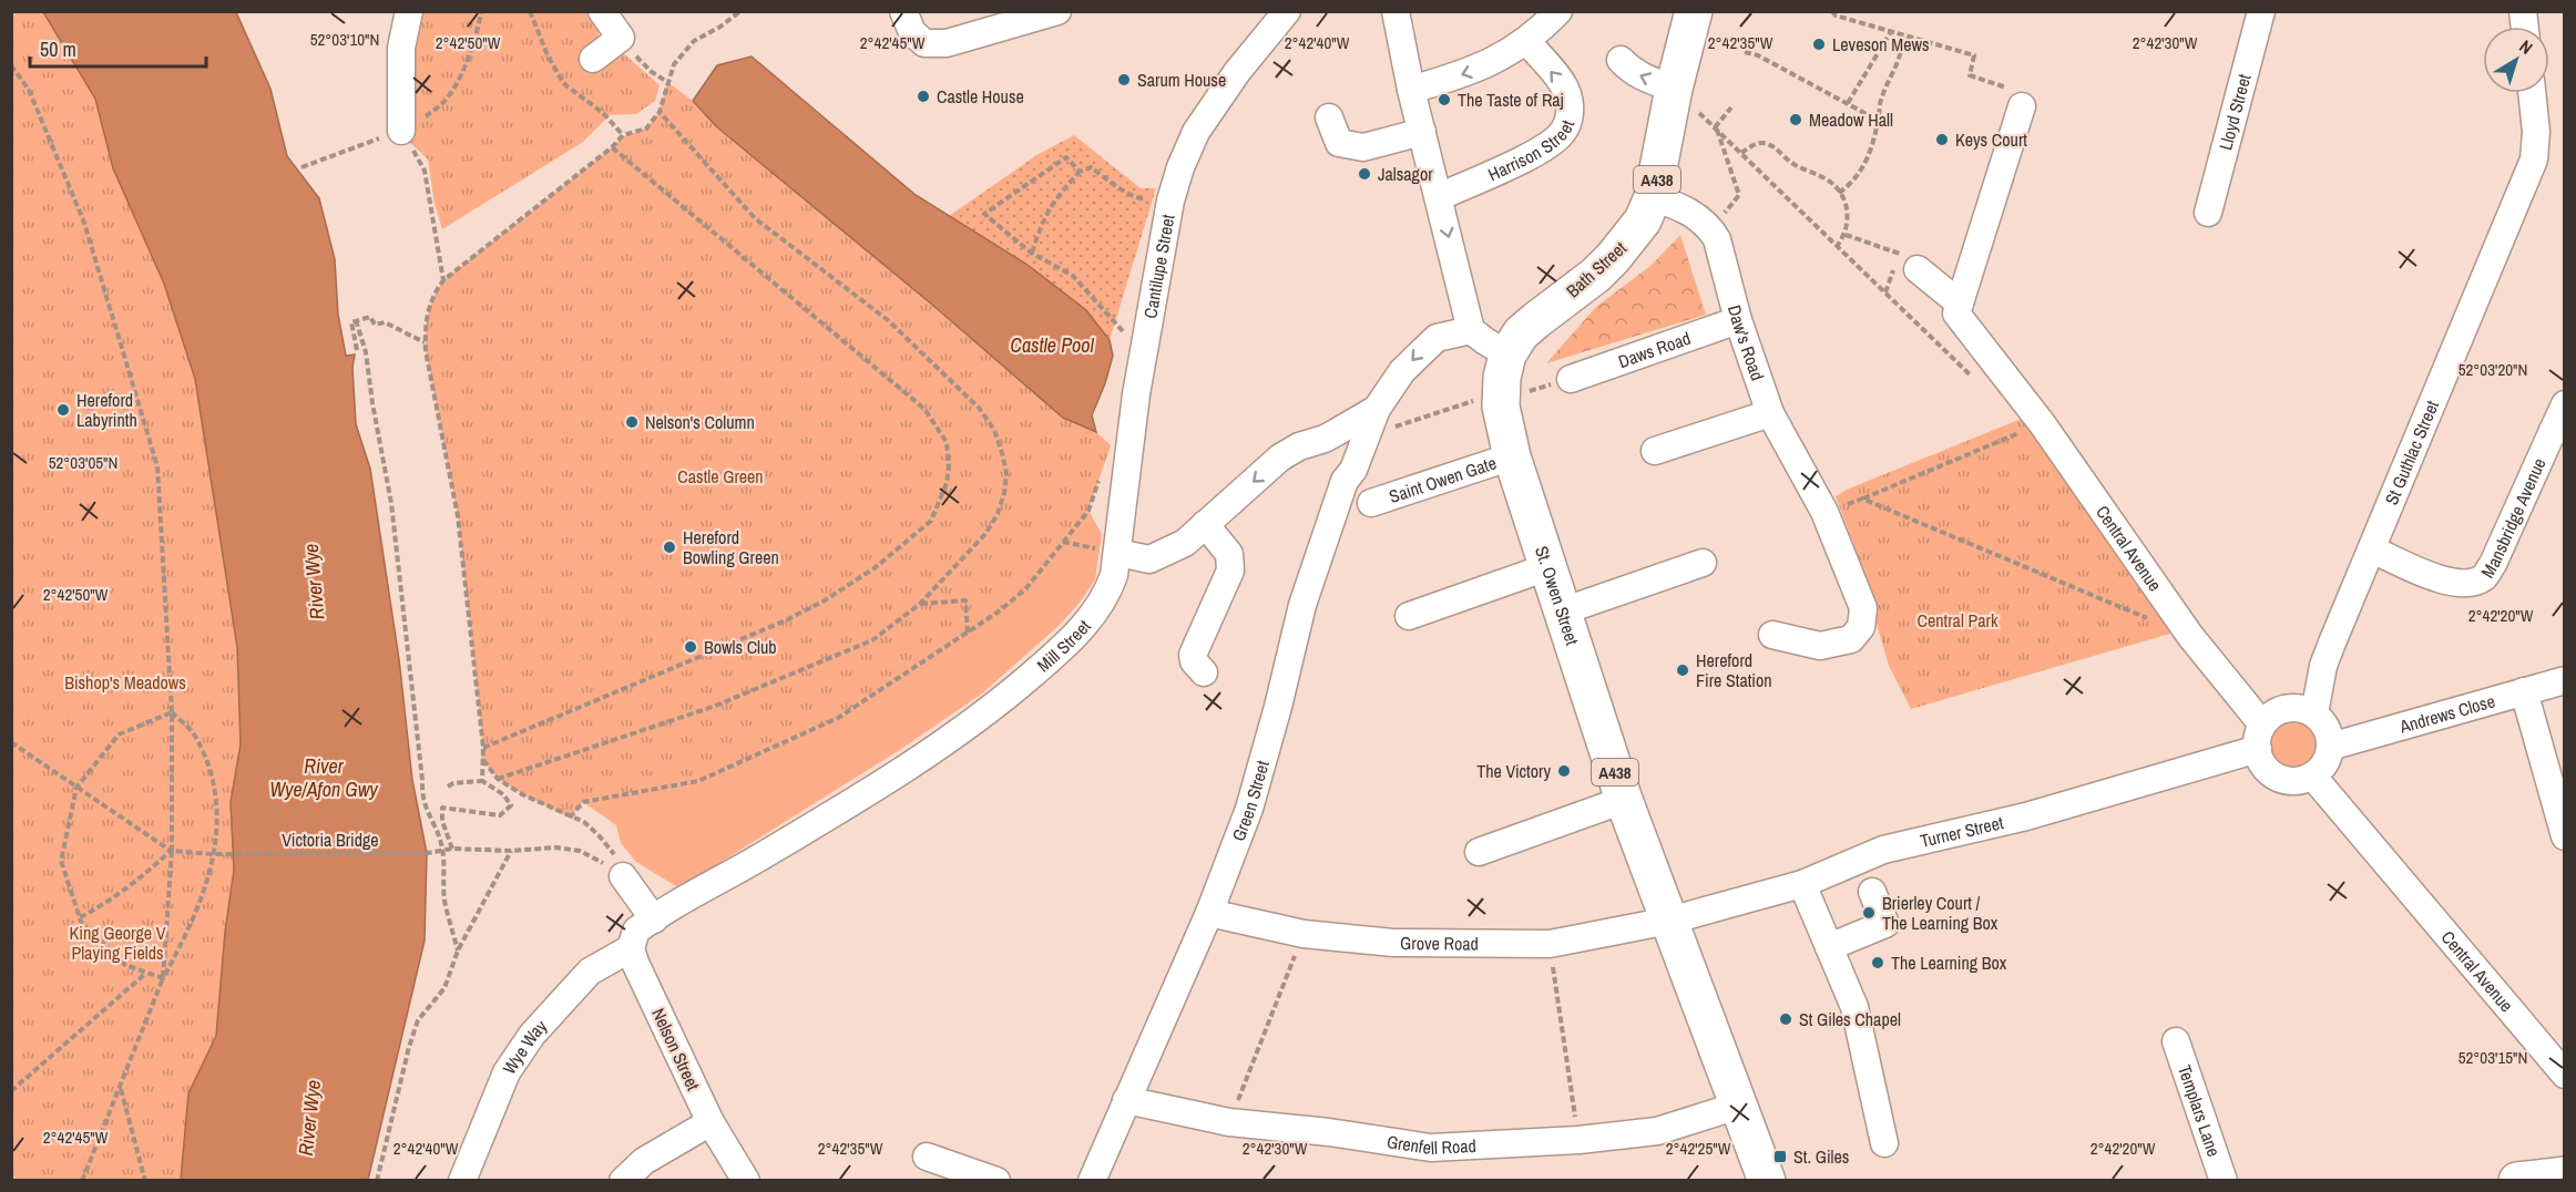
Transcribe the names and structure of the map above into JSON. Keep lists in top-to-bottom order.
{
  "streets": {
    "highway": ["A438", "Bath Street", "St. Owen Street"],
    "street": [
      "Lloyd Street",
      "Harrison Street",
      "Cantilupe Street",
      "Daw's Road",
      "Daws Road",
      "St Guthlac Street",
      "Saint Owen Gate",
      "Mansbridge Avenue",
      "Central Avenue",
      "Mill Street",
      "Andrews Close",
      "Green Street",
      "Turner Street",
      "Grove Road",
      "Wye Way",
      "Nelson Street",
      "Templars Lane",
      "Grenfell Road"
    ],
    "path": ["Victoria Bridge"]
  },
  "crossings": [
    ["Cantilupe Street", "Mill Street"],
    ["Bath Street", "St. Owen Street"],
    ["Daw's Road", "Daws Road"],
    ["St Guthlac Street", "Mansbridge Avenue"],
    ["St Guthlac Street", "Central Avenue"],
    ["St Guthlac Street", "Andrews Close"],
    ["St Guthlac Street", "Turner Street"],
    ["Saint Owen Gate", "St. Owen Street"],
    ["Central Avenue", "Andrews Close"],
    ["Central Avenue", "Turner Street"],
    ["St. Owen Street", "Turner Street"],
    ["St. Owen Street", "Grove Road"],
    ["St. Owen Street", "Grenfell Road"],
    ["Andrews Close", "Turner Street"],
    ["Green Street", "Grove Road"],
    ["Green Street", "Grenfell Road"],
    ["Turner Street", "Grove Road"],
    ["Wye Way", "Nelson Street"]
  ],
  "water": ["Castle Pool", "River Wye", "River Wye/Afon Gwy"],
  "parks": [
    "Castle Green",
    "Central Park",
    "Bishop's Meadows",
    "King George V Playing Fields"
  ],
  "places": {
    "other": [
      "Leveson Mews",
      "Sarum House",
      "Castle House",
      "The Taste of Raj",
      "Meadow Hall",
      "Keys Court",
      "Jalsagor",
      "Hereford Labyrinth",
      "Nelson's Column",
      "Hereford Bowling Green",
      "Bowls Club",
      "Hereford Fire Station",
      "The Victory",
      "Brierley Court / The Learning Box",
      "The Learning Box",
      "St Giles Chapel"
    ],
    "transit": ["St. Giles"]
  },
  "scale_bar": "50 m",
  "north": "top right",
  "coordinates": [
    "52°03'10\"N",
    "2°42'50\"W",
    "2°42'45\"W",
    "2°42'40\"W",
    "2°42'35\"W",
    "2°42'30\"W",
    "52°03'20\"N",
    "52°03'05\"N",
    "2°42'20\"W",
    "52°03'15\"N",
    "2°42'25\"W"
  ]
}
